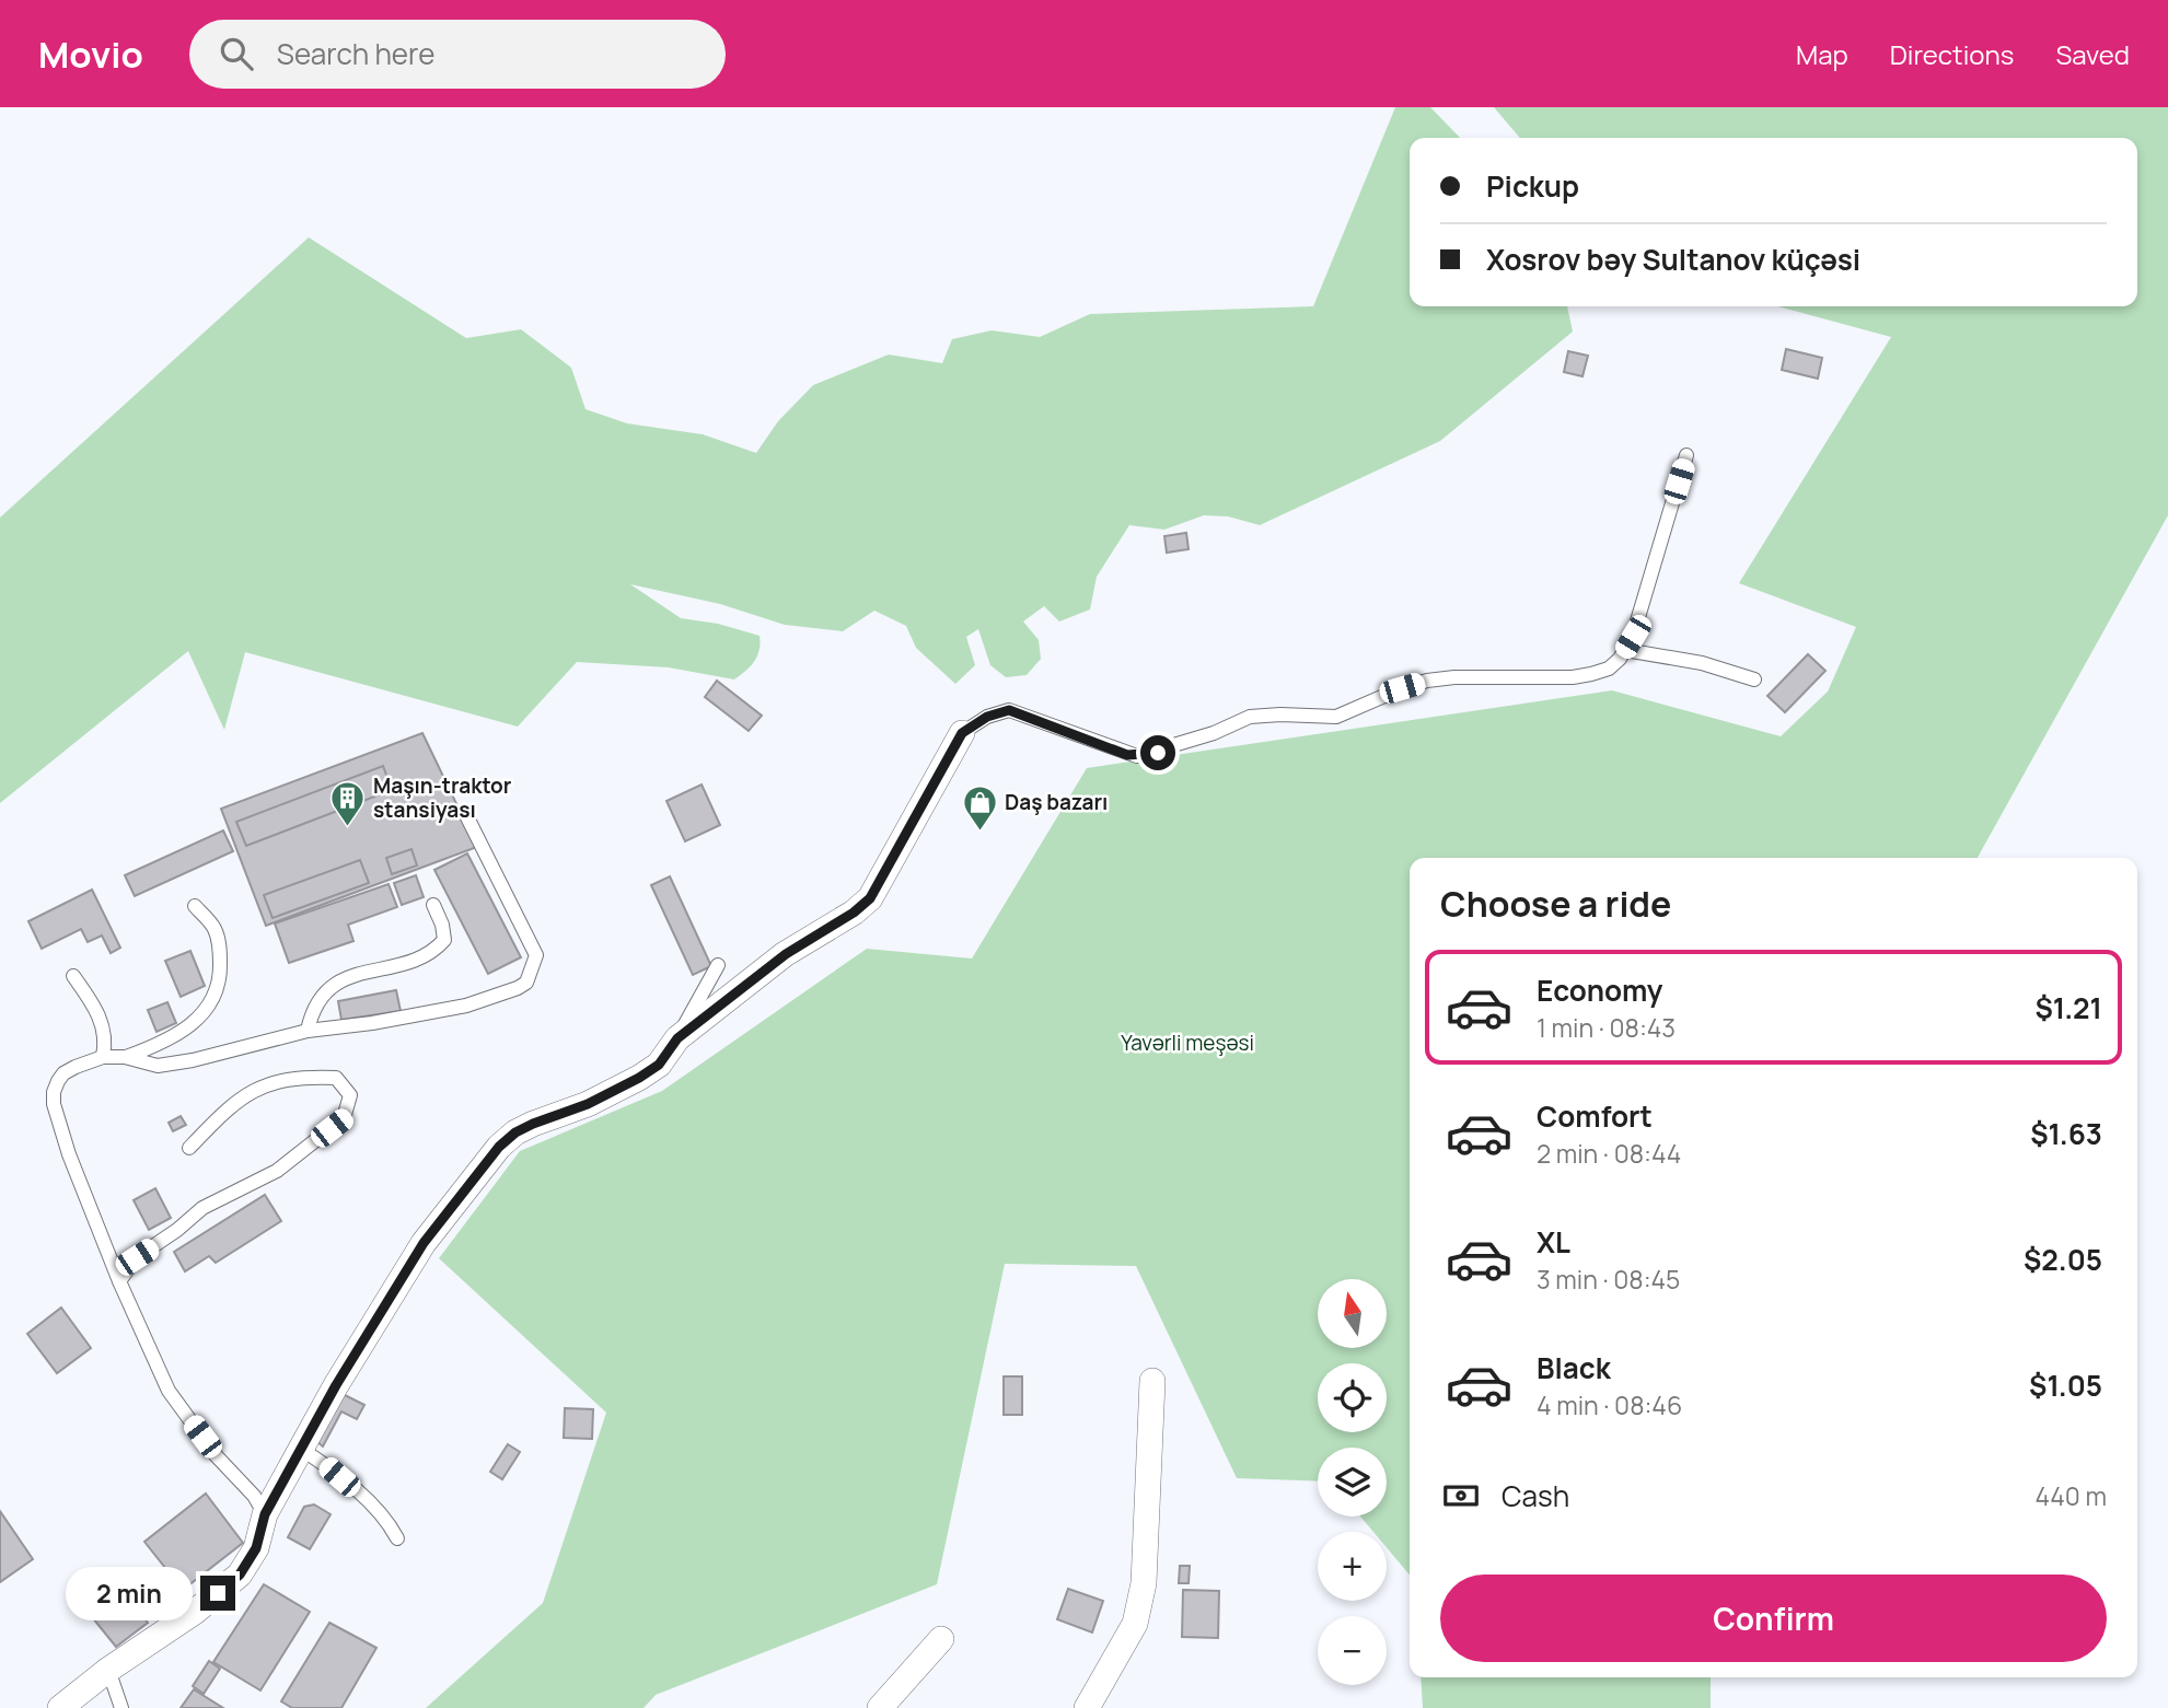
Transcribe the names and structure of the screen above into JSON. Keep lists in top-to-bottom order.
{
  "parks": ["Yavərli meşəsi"],
  "places": {
    "building": ["Maşın-traktor stansiyası"],
    "shop": ["Daş bazarı"]
  },
  "north": "top",
  "page": {
    "header": "Movio",
    "search": "Search here",
    "nav": ["Map", "Directions", "Saved"],
    "banner": ["Pickup", "Xosrov bəy Sultanov küçəsi"],
    "heading": "Choose a ride",
    "list": [
      {
        "name": "Economy",
        "note": "1 min · 08:43",
        "value": "$1.21"
      },
      {
        "name": "Comfort",
        "note": "2 min · 08:44",
        "value": "$1.63"
      },
      {
        "name": "XL",
        "note": "3 min · 08:45",
        "value": "$2.05"
      },
      {
        "name": "Black",
        "note": "4 min · 08:46",
        "value": "$1.05"
      }
    ],
    "map_buttons": ["+", "−"],
    "pay": ["Cash", "440 m"],
    "buttons": "Confirm",
    "bubble": "2 min"
  }
}
